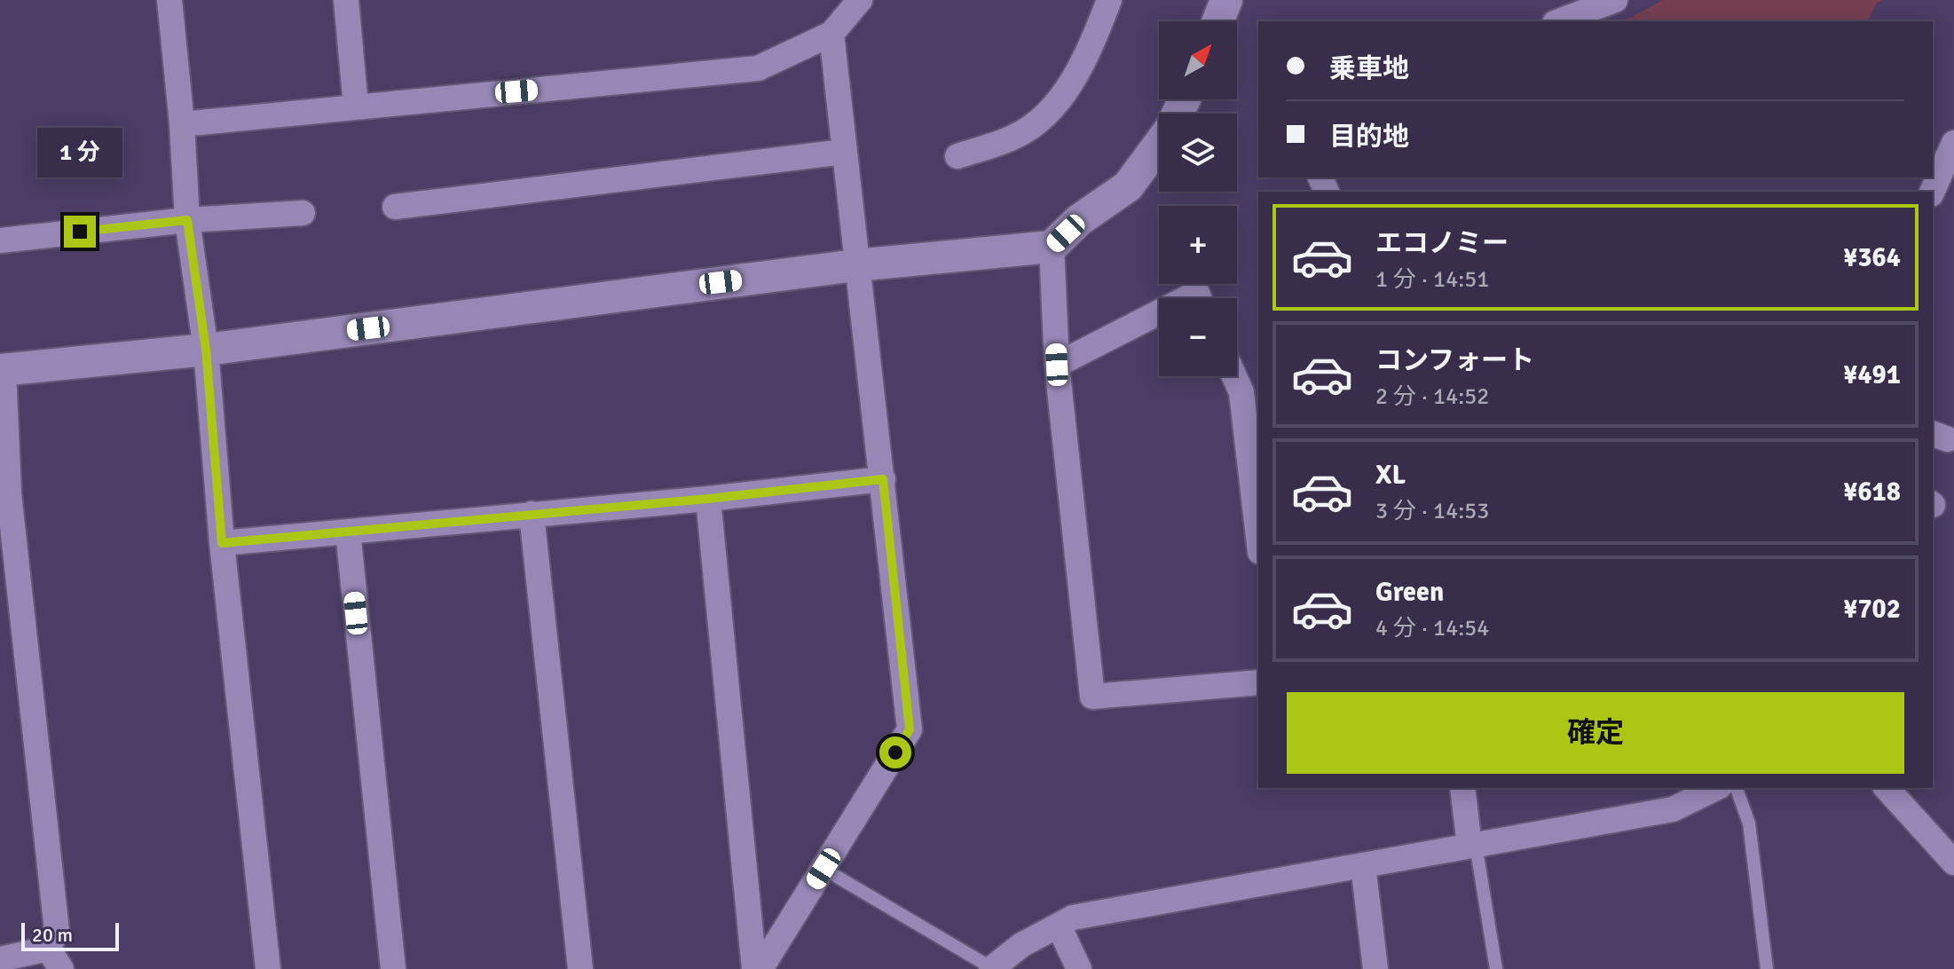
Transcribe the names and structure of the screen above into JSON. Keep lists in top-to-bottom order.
{
  "scale_bar": "20 m",
  "north": "top right",
  "page": {
    "map_buttons": ["+", "−"],
    "banner": ["乗車地", "目的地"],
    "bubble": "1 分",
    "list": [
      {
        "name": "エコノミー",
        "note": "1 分 · 14:51",
        "value": "¥364"
      },
      {
        "name": "コンフォート",
        "note": "2 分 · 14:52",
        "value": "¥491"
      },
      {
        "name": "XL",
        "note": "3 分 · 14:53",
        "value": "¥618"
      },
      {
        "name": "Green",
        "note": "4 分 · 14:54",
        "value": "¥702"
      }
    ],
    "buttons": "確定",
    "scale": "20 m"
  }
}
